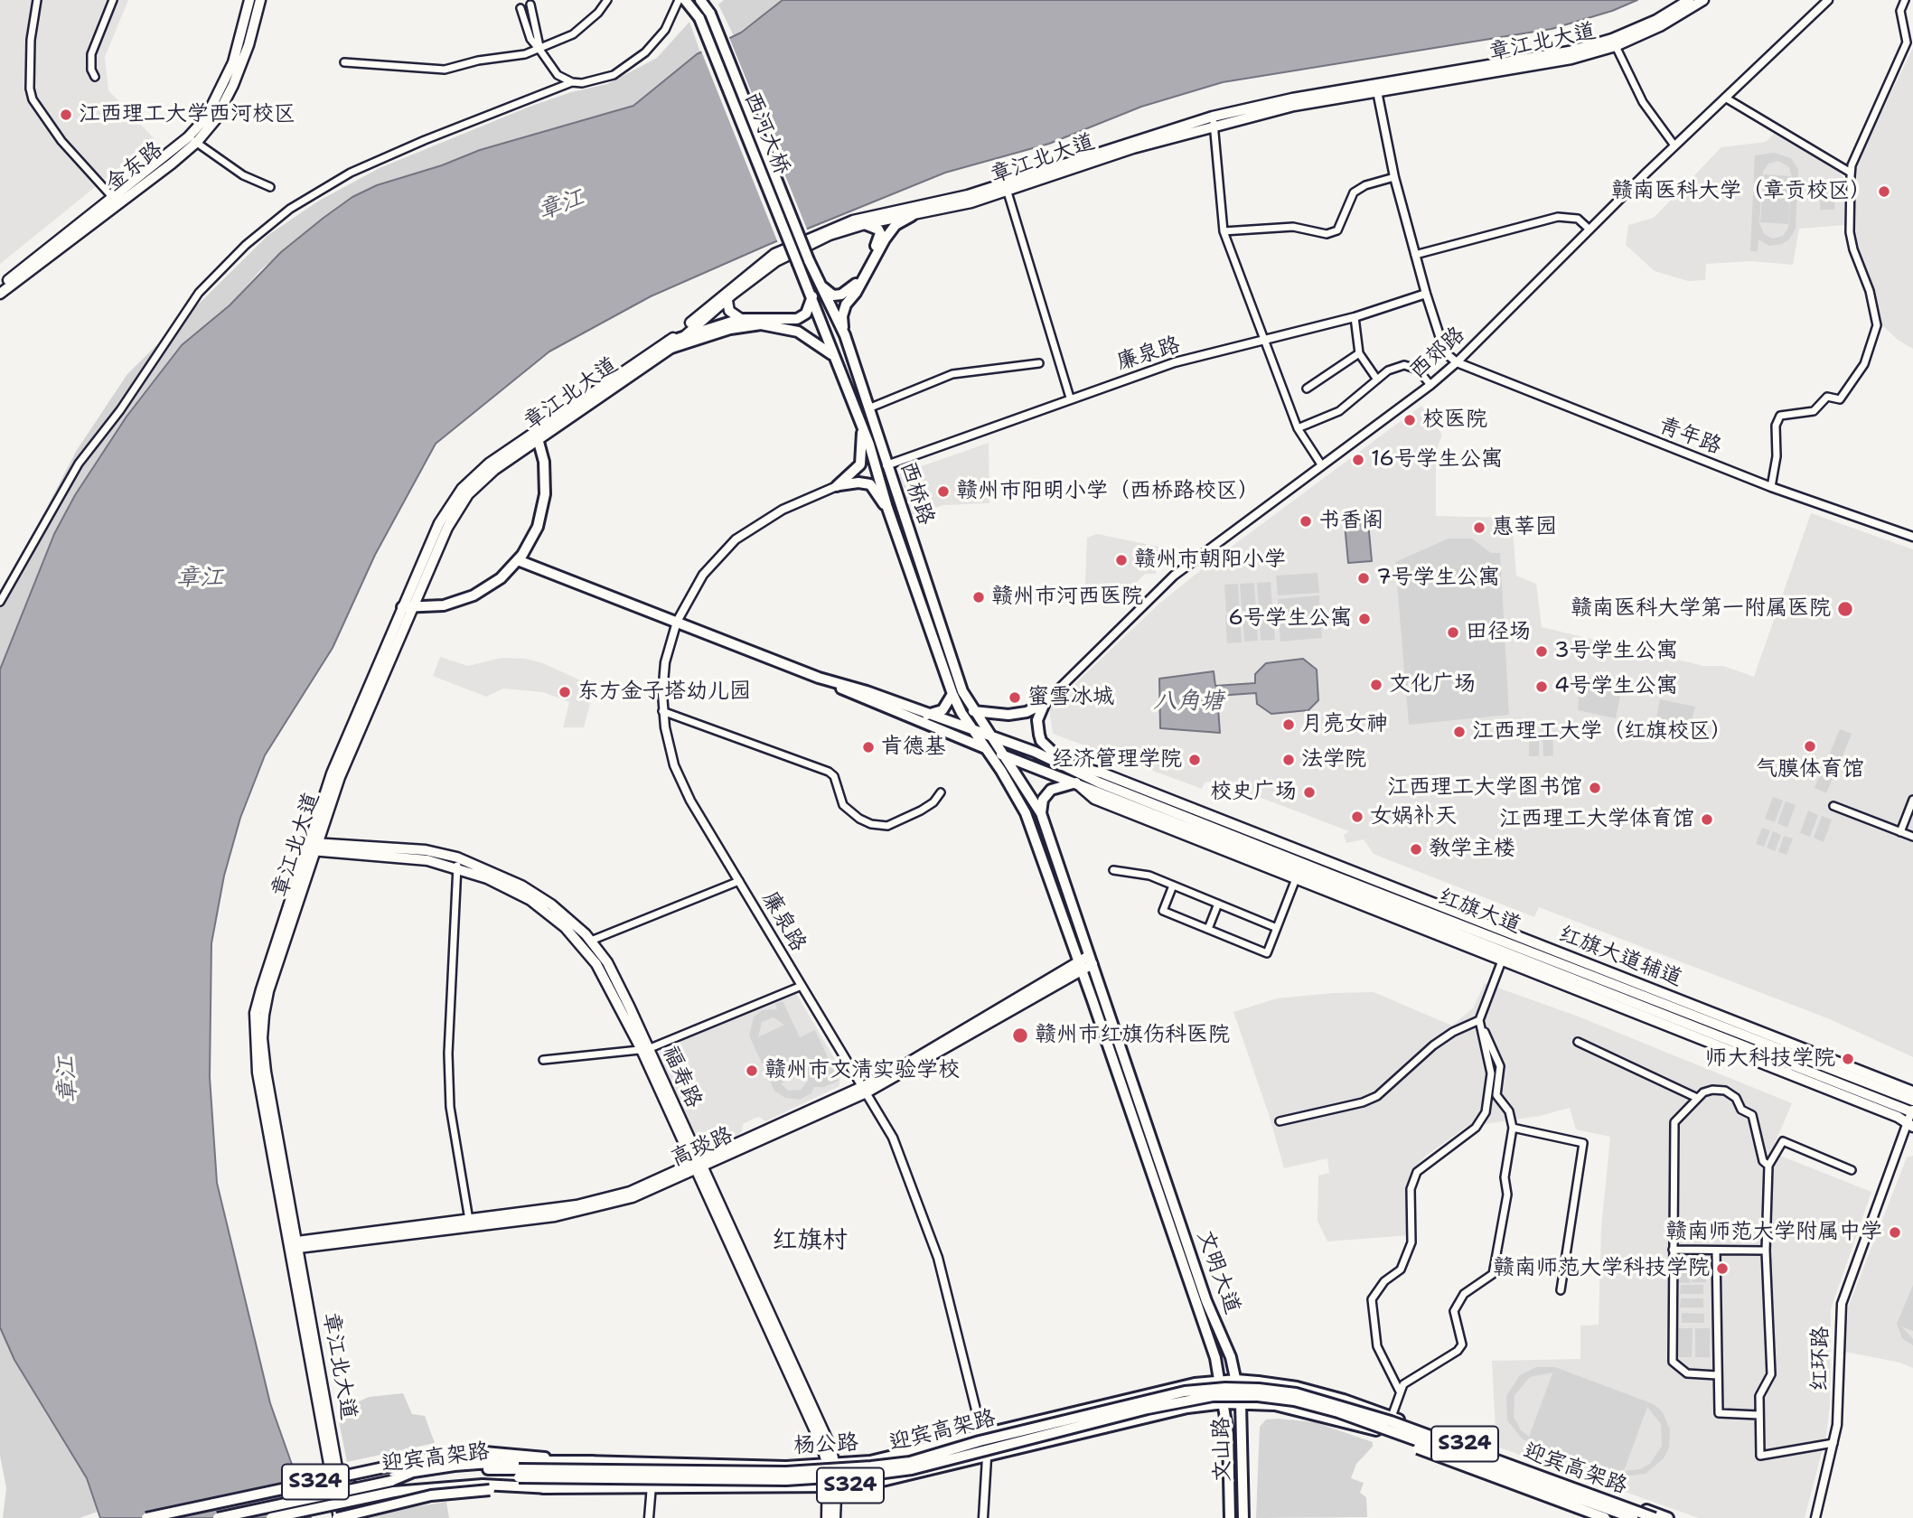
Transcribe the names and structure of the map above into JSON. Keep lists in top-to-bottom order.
{
  "streets": {
    "main road": [
      "章江北大道",
      "西河大桥",
      "金东路",
      "西桥路",
      "红旗大道",
      "红旗大道辅道",
      "福寿路",
      "高琰路",
      "文明大道",
      "迎宾高架路",
      "S324",
      "杨公路",
      "文山路"
    ],
    "street": [
      "西郊路",
      "廉泉路",
      "青年路",
      "红环路"
    ]
  },
  "crossings": [
    ["章江北大道", "福寿路"],
    ["章江北大道", "高琰路"],
    ["章江北大道", "S324"],
    ["西河大桥", "西桥路"],
    ["西郊路", "青年路"],
    ["廉泉路", "西桥路"],
    ["廉泉路", "高琰路"],
    ["廉泉路", "杨公路"],
    ["西桥路", "红旗大道"],
    ["西桥路", "文明大道"],
    ["红旗大道", "红旗大道辅道"],
    ["红旗大道", "文明大道"],
    ["红旗大道", "红环路"],
    ["福寿路", "高琰路"],
    ["福寿路", "杨公路"],
    ["高琰路", "文明大道"],
    ["文明大道", "S324"],
    ["文明大道", "杨公路"],
    ["文明大道", "文山路"],
    ["迎宾高架路", "S324"],
    ["迎宾高架路", "杨公路"],
    ["S324", "杨公路"],
    ["S324", "文山路"],
    ["杨公路", "文山路"]
  ],
  "districts": ["红旗村"],
  "water": ["章江", "八角塘"],
  "places": [
    "江西理工大学西河校区",
    "赣南医科大学（章贡校区）",
    "校医院",
    "16号学生公寓",
    "赣州市阳明小学（西桥路校区）",
    "书香阁",
    "惠莘园",
    "赣州市朝阳小学",
    "7号学生公寓",
    "赣州市河西医院",
    "赣南医科大学第一附属医院",
    "6号学生公寓",
    "田径场",
    "3号学生公寓",
    "文化广场",
    "4号学生公寓",
    "东方金子塔幼儿园",
    "蜜雪冰城",
    "月亮女神",
    "江西理工大学（红旗校区）",
    "气膜体育馆",
    "肯德基",
    "经济管理学院",
    "法学院",
    "江西理工大学图书馆",
    "校史广场",
    "女娲补天",
    "江西理工大学体育馆",
    "教学主楼",
    "赣州市红旗伤科医院",
    "师大科技学院",
    "赣州市文清实验学校",
    "赣南师范大学附属中学",
    "赣南师范大学科技学院"
  ]
}
